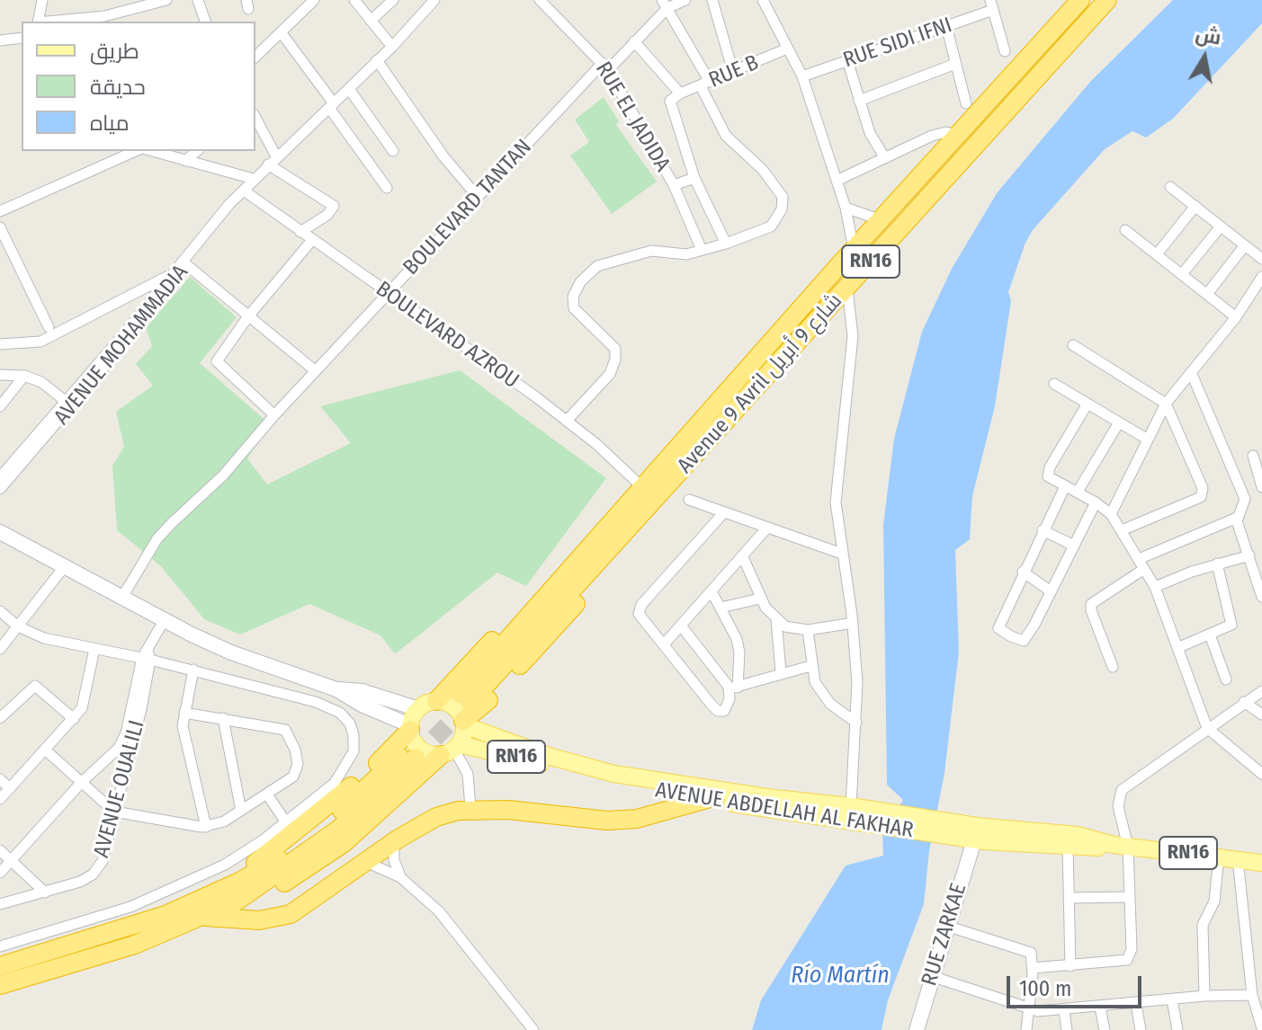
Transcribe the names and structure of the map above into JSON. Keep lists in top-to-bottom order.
{
  "streets": {
    "highway": ["RN16", "Avenue 9 Avril شارع 9 أبريل"],
    "main road": ["AVENUE ABDELLAH AL FAKHAR"],
    "street": [
      "RUE SIDI IFNI",
      "RUE B",
      "RUE EL JADIDA",
      "BOULEVARD TANTAN",
      "BOULEVARD AZROU",
      "AVENUE MOHAMMADIA",
      "AVENUE OUALILI",
      "RUE ZARKAE"
    ]
  },
  "crossings": [
    ["RUE EL JADIDA", "BOULEVARD TANTAN"],
    ["BOULEVARD TANTAN", "BOULEVARD AZROU"],
    ["RN16", "Avenue 9 Avril شارع 9 أبريل"],
    ["RN16", "AVENUE ABDELLAH AL FAKHAR"],
    ["BOULEVARD AZROU", "AVENUE MOHAMMADIA"],
    ["BOULEVARD AZROU", "Avenue 9 Avril شارع 9 أبريل"],
    ["Avenue 9 Avril شارع 9 أبريل", "AVENUE ABDELLAH AL FAKHAR"],
    ["AVENUE ABDELLAH AL FAKHAR", "RUE ZARKAE"]
  ],
  "water": ["Río Martín"],
  "legend": ["طريق", "حديقة", "مياه"],
  "scale_bar": "100 m",
  "north": "top"
}
